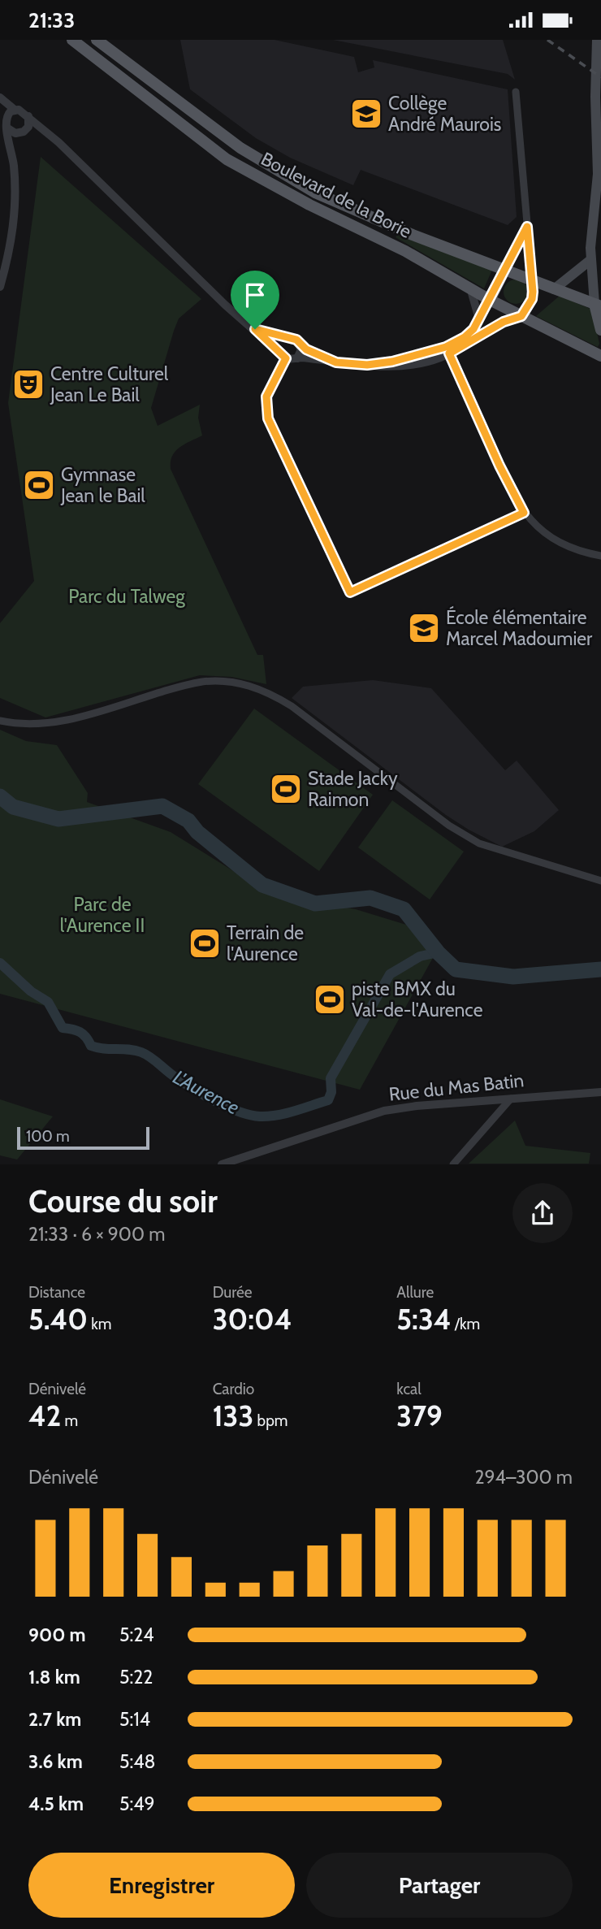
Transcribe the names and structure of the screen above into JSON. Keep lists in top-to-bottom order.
{
  "streets": {
    "main road": ["Boulevard de la Borie"],
    "street": ["Rue du Mas Batin"]
  },
  "water": ["L'Aurence"],
  "parks": ["Parc du Talweg", "Parc de l'Aurence II"],
  "places": {
    "school or university": ["Collège André Maurois", "École élémentaire Marcel Madoumier"],
    "theatre": ["Centre Culturel Jean Le Bail"],
    "sports": [
      "Gymnase Jean le Bail",
      "Stade Jacky Raimon",
      "Terrain de l'Aurence",
      "piste BMX du Val-de-l'Aurence"
    ]
  },
  "scale_bar": "100 m",
  "page": {
    "status": "21:33",
    "scale": "100 m",
    "heading": ["Course du soir", "21:33 · 6 × 900 m"],
    "stats": [
      ["Distance", "5.40 km"],
      ["Durée", "30:04"],
      ["Allure", "5:34 /km"],
      ["Dénivelé", "42 m"],
      ["Cardio", "133 bpm"],
      ["kcal", "379"]
    ],
    "chart": ["Dénivelé", "294–300 m"],
    "list": [
      {
        "name": "900 m",
        "note": "5:24"
      },
      {
        "name": "1.8 km",
        "note": "5:22"
      },
      {
        "name": "2.7 km",
        "note": "5:14"
      },
      {
        "name": "3.6 km",
        "note": "5:48"
      },
      {
        "name": "4.5 km",
        "note": "5:49"
      }
    ],
    "buttons": ["Enregistrer", "Partager"]
  }
}
